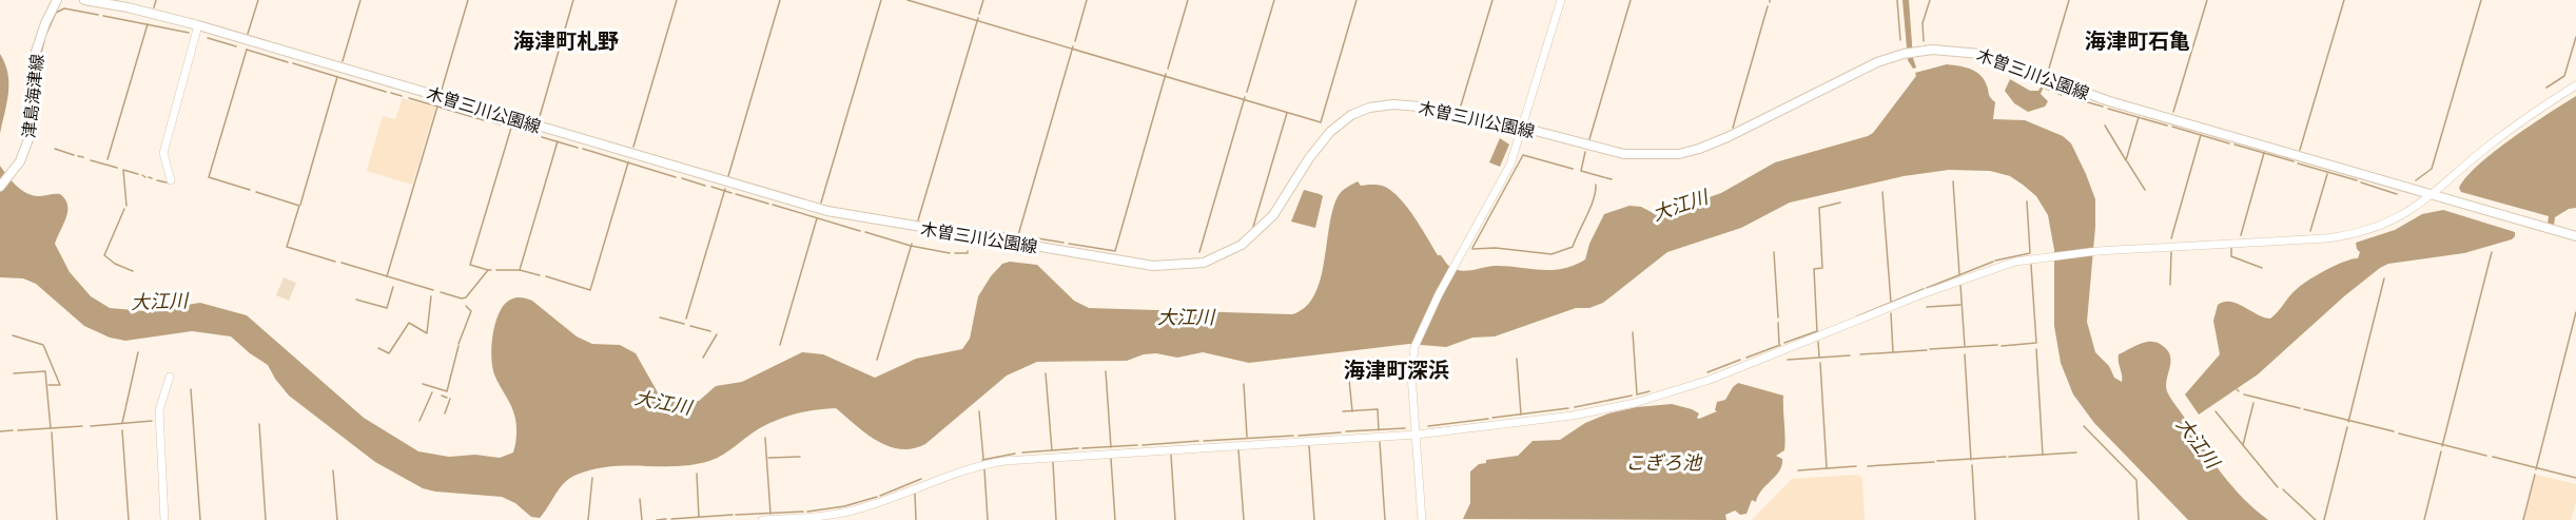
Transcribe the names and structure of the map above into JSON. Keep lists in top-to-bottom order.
{
  "streets": {
    "main road": ["木曽三川公園線", "津島海津線"]
  },
  "districts": ["海津町札野", "海津町石亀", "海津町深浜"],
  "water": ["大江川", "こぎろ池"]
}
